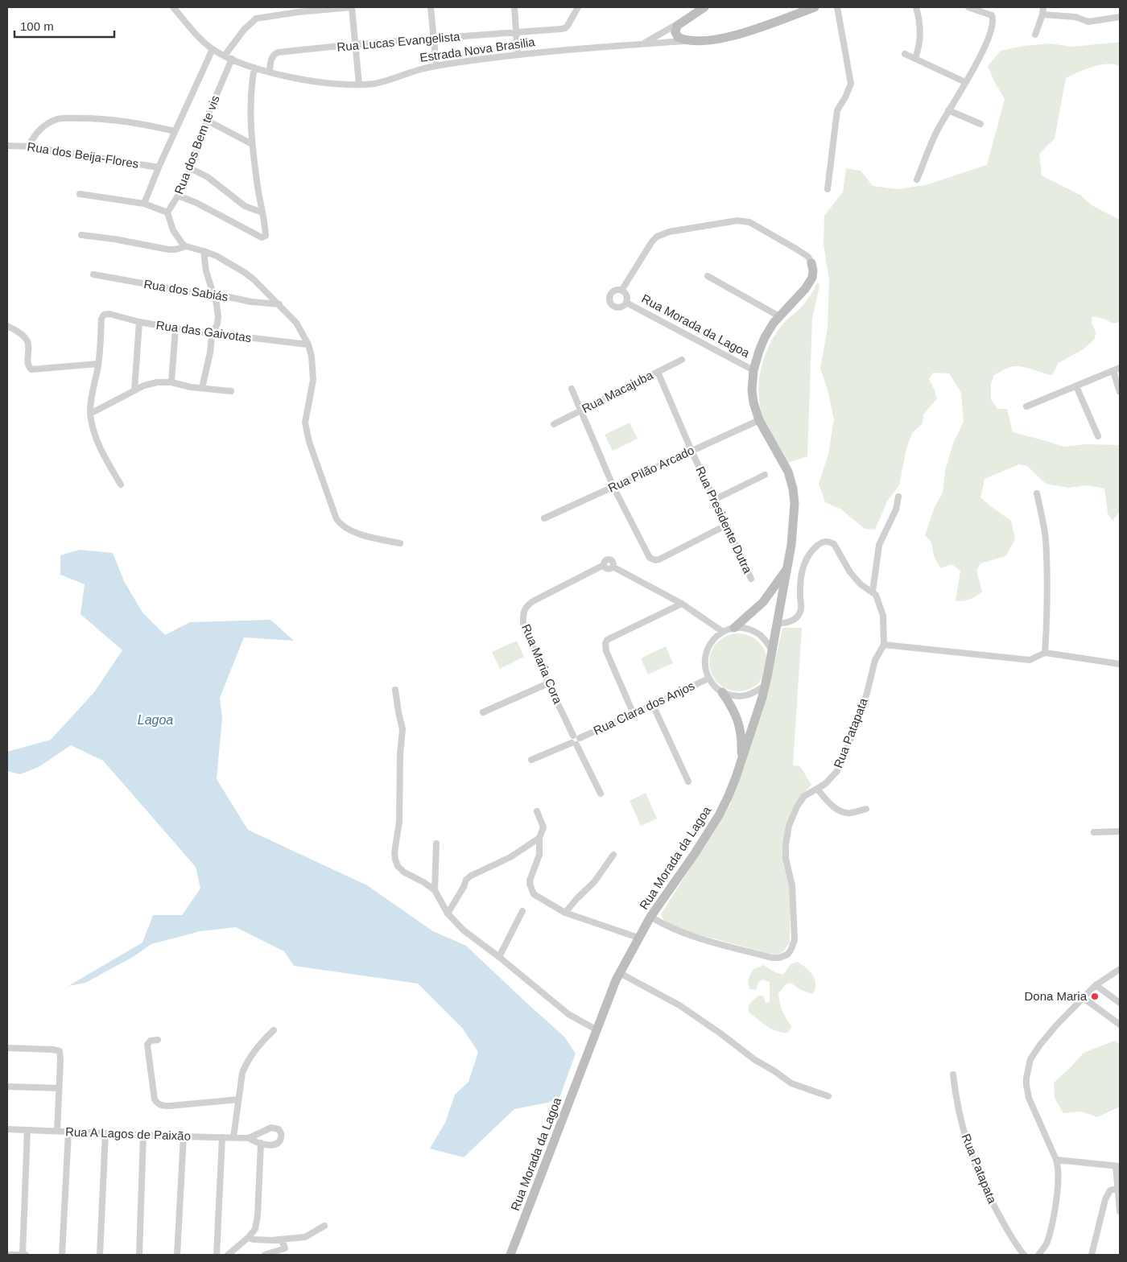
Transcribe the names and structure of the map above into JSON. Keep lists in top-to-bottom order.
{
  "streets": {
    "street": [
      "Rua Lucas Evangelista",
      "Estrada Nova Brasilia",
      "Rua dos Bem te vis",
      "Rua dos Beija-Flores",
      "Rua dos Sabiás",
      "Rua Morada da Lagoa",
      "Rua das Gaivotas",
      "Rua Macajuba",
      "Rua Pilão Arcado",
      "Rua Presidente Dutra",
      "Rua Maria Cora",
      "Rua Clara dos Anjos",
      "Rua Patapata",
      "Rua A Lagos de Paixão"
    ]
  },
  "crossings": [
    ["Rua Lucas Evangelista", "Estrada Nova Brasilia"],
    ["Estrada Nova Brasilia", "Rua dos Bem te vis"],
    ["Rua dos Bem te vis", "Rua dos Beija-Flores"],
    ["Rua Morada da Lagoa", "Rua Pilão Arcado"],
    ["Rua Morada da Lagoa", "Rua Clara dos Anjos"],
    ["Rua Morada da Lagoa", "Rua Patapata"],
    ["Rua Macajuba", "Rua Presidente Dutra"],
    ["Rua Pilão Arcado", "Rua Presidente Dutra"],
    ["Rua Maria Cora", "Rua Clara dos Anjos"]
  ],
  "water": ["Lagoa"],
  "places": ["Dona Maria"],
  "scale_bar": "100 m"
}
